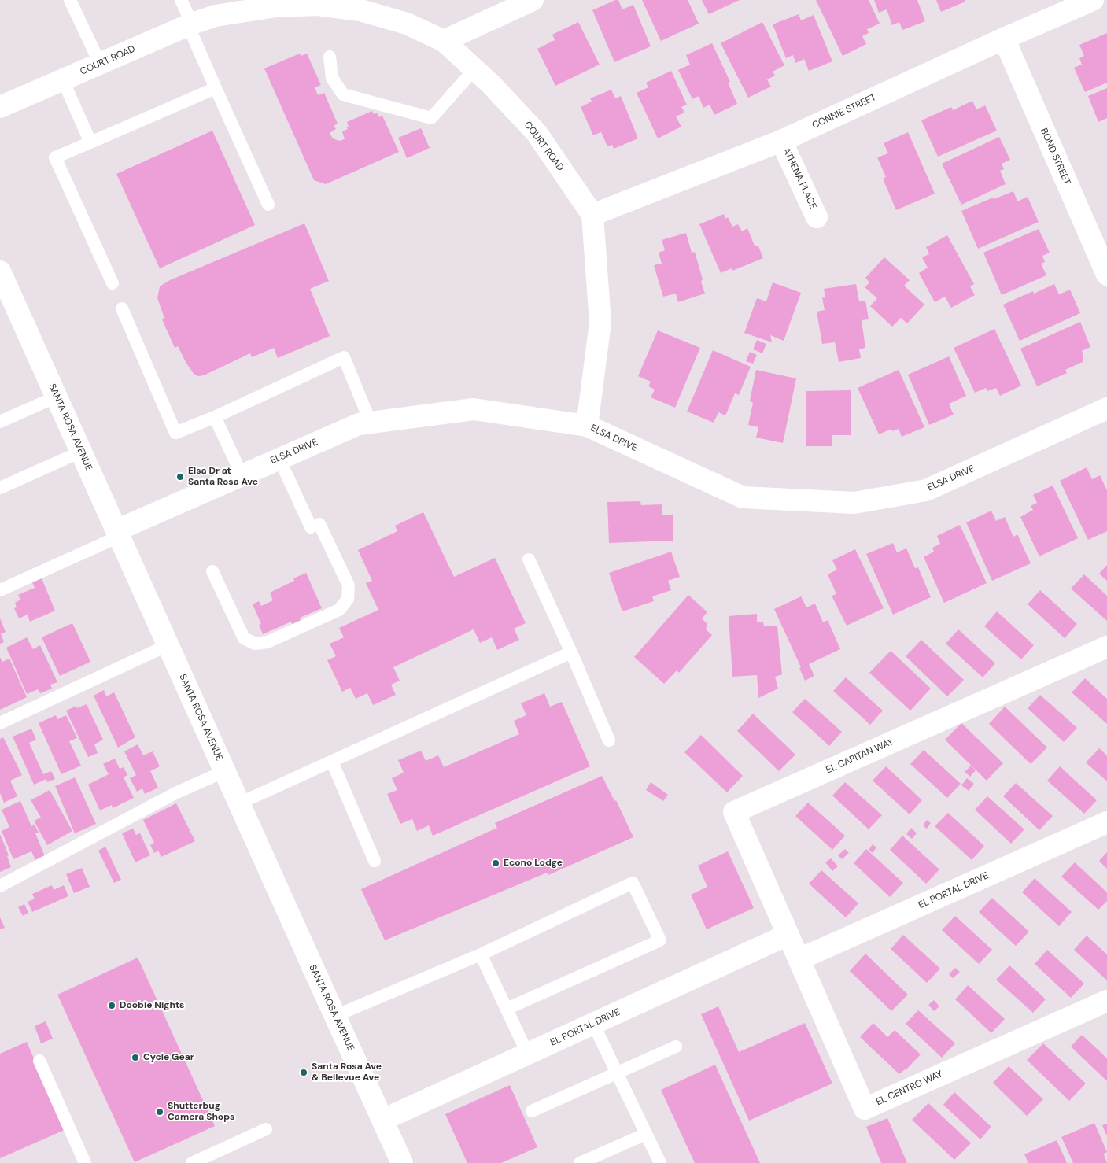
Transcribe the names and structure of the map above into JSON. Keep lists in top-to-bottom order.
{
  "streets": {
    "street": [
      "COURT ROAD",
      "CONNIE STREET",
      "BOND STREET",
      "ATHENA PLACE",
      "SANTA ROSA AVENUE",
      "ELSA DRIVE",
      "EL CAPITAN WAY",
      "EL PORTAL DRIVE",
      "EL CENTRO WAY"
    ]
  },
  "crossings": [
    ["COURT ROAD", "CONNIE STREET"],
    ["CONNIE STREET", "BOND STREET"],
    ["CONNIE STREET", "ATHENA PLACE"],
    ["SANTA ROSA AVENUE", "ELSA DRIVE"],
    ["SANTA ROSA AVENUE", "EL PORTAL DRIVE"],
    ["EL CAPITAN WAY", "EL PORTAL DRIVE"],
    ["EL CAPITAN WAY", "EL CENTRO WAY"],
    ["EL PORTAL DRIVE", "EL CENTRO WAY"]
  ],
  "places": [
    "Elsa Dr at Santa Rosa Ave",
    "Econo Lodge",
    "Doobie Nights",
    "Cycle Gear",
    "Santa Rosa Ave & Bellevue Ave",
    "Shutterbug Camera Shops"
  ]
}
